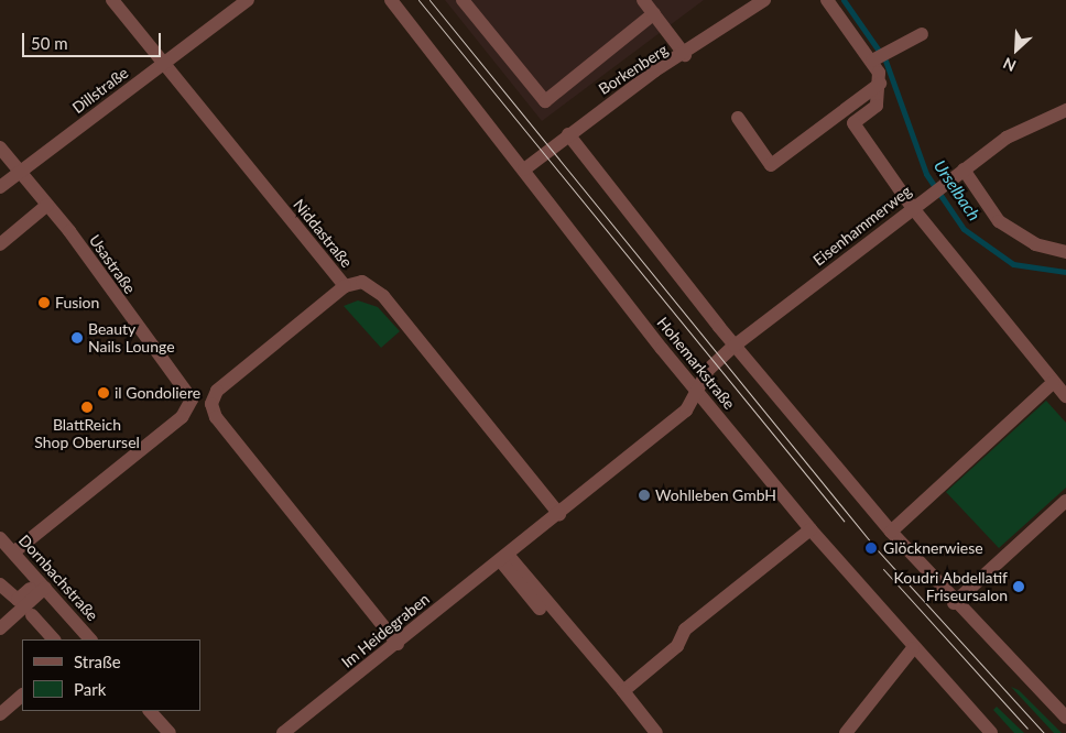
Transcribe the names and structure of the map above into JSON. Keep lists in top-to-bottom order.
{
  "streets": {
    "street": [
      "Borkenberg",
      "Dillstraße",
      "Eisenhammerweg",
      "Niddastraße",
      "Usastraße",
      "Hohemarkstraße",
      "Dornbachstraße",
      "Im Heidegraben"
    ]
  },
  "crossings": [
    ["Borkenberg", "Hohemarkstraße"],
    ["Dillstraße", "Niddastraße"],
    ["Dillstraße", "Usastraße"],
    ["Eisenhammerweg", "Hohemarkstraße"],
    ["Eisenhammerweg", "Im Heidegraben"],
    ["Niddastraße", "Im Heidegraben"],
    ["Usastraße", "Dornbachstraße"],
    ["Hohemarkstraße", "Im Heidegraben"]
  ],
  "water": ["Urselbach"],
  "places": [
    "Fusion",
    "Beauty Nails Lounge",
    "il Gondoliere",
    "BlattReich Shop Oberursel",
    "Wohlleben GmbH",
    "Glöcknerwiese",
    "Koudri Abdellatif Friseursalon"
  ],
  "legend": ["Straße", "Park"],
  "scale_bar": "50 m",
  "north": "bottom left"
}
